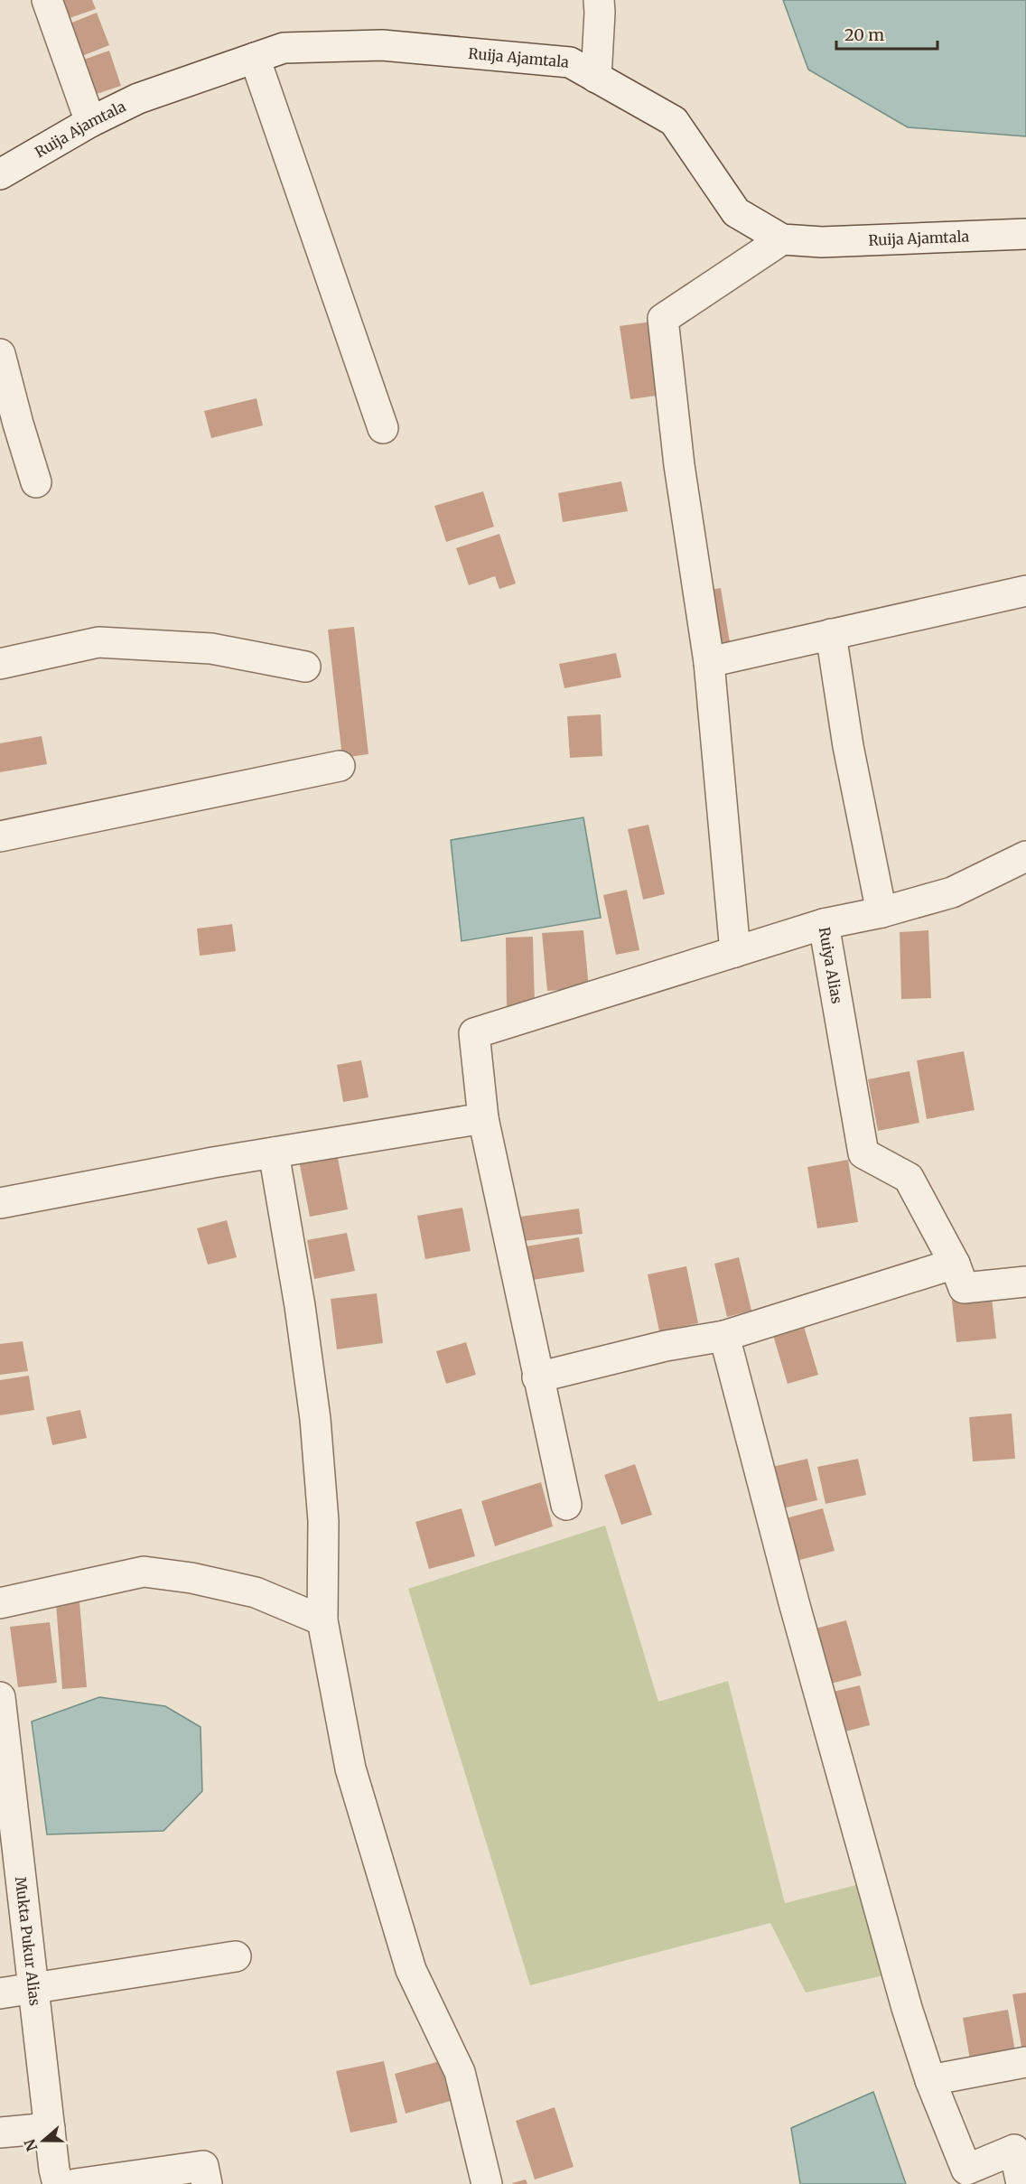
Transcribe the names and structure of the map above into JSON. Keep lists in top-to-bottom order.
{
  "streets": {
    "street": ["Ruija Ajamtala", "Ruiya Alias", "Mukta Pukur Alias"]
  },
  "scale_bar": "20 m",
  "north": "left"
}
